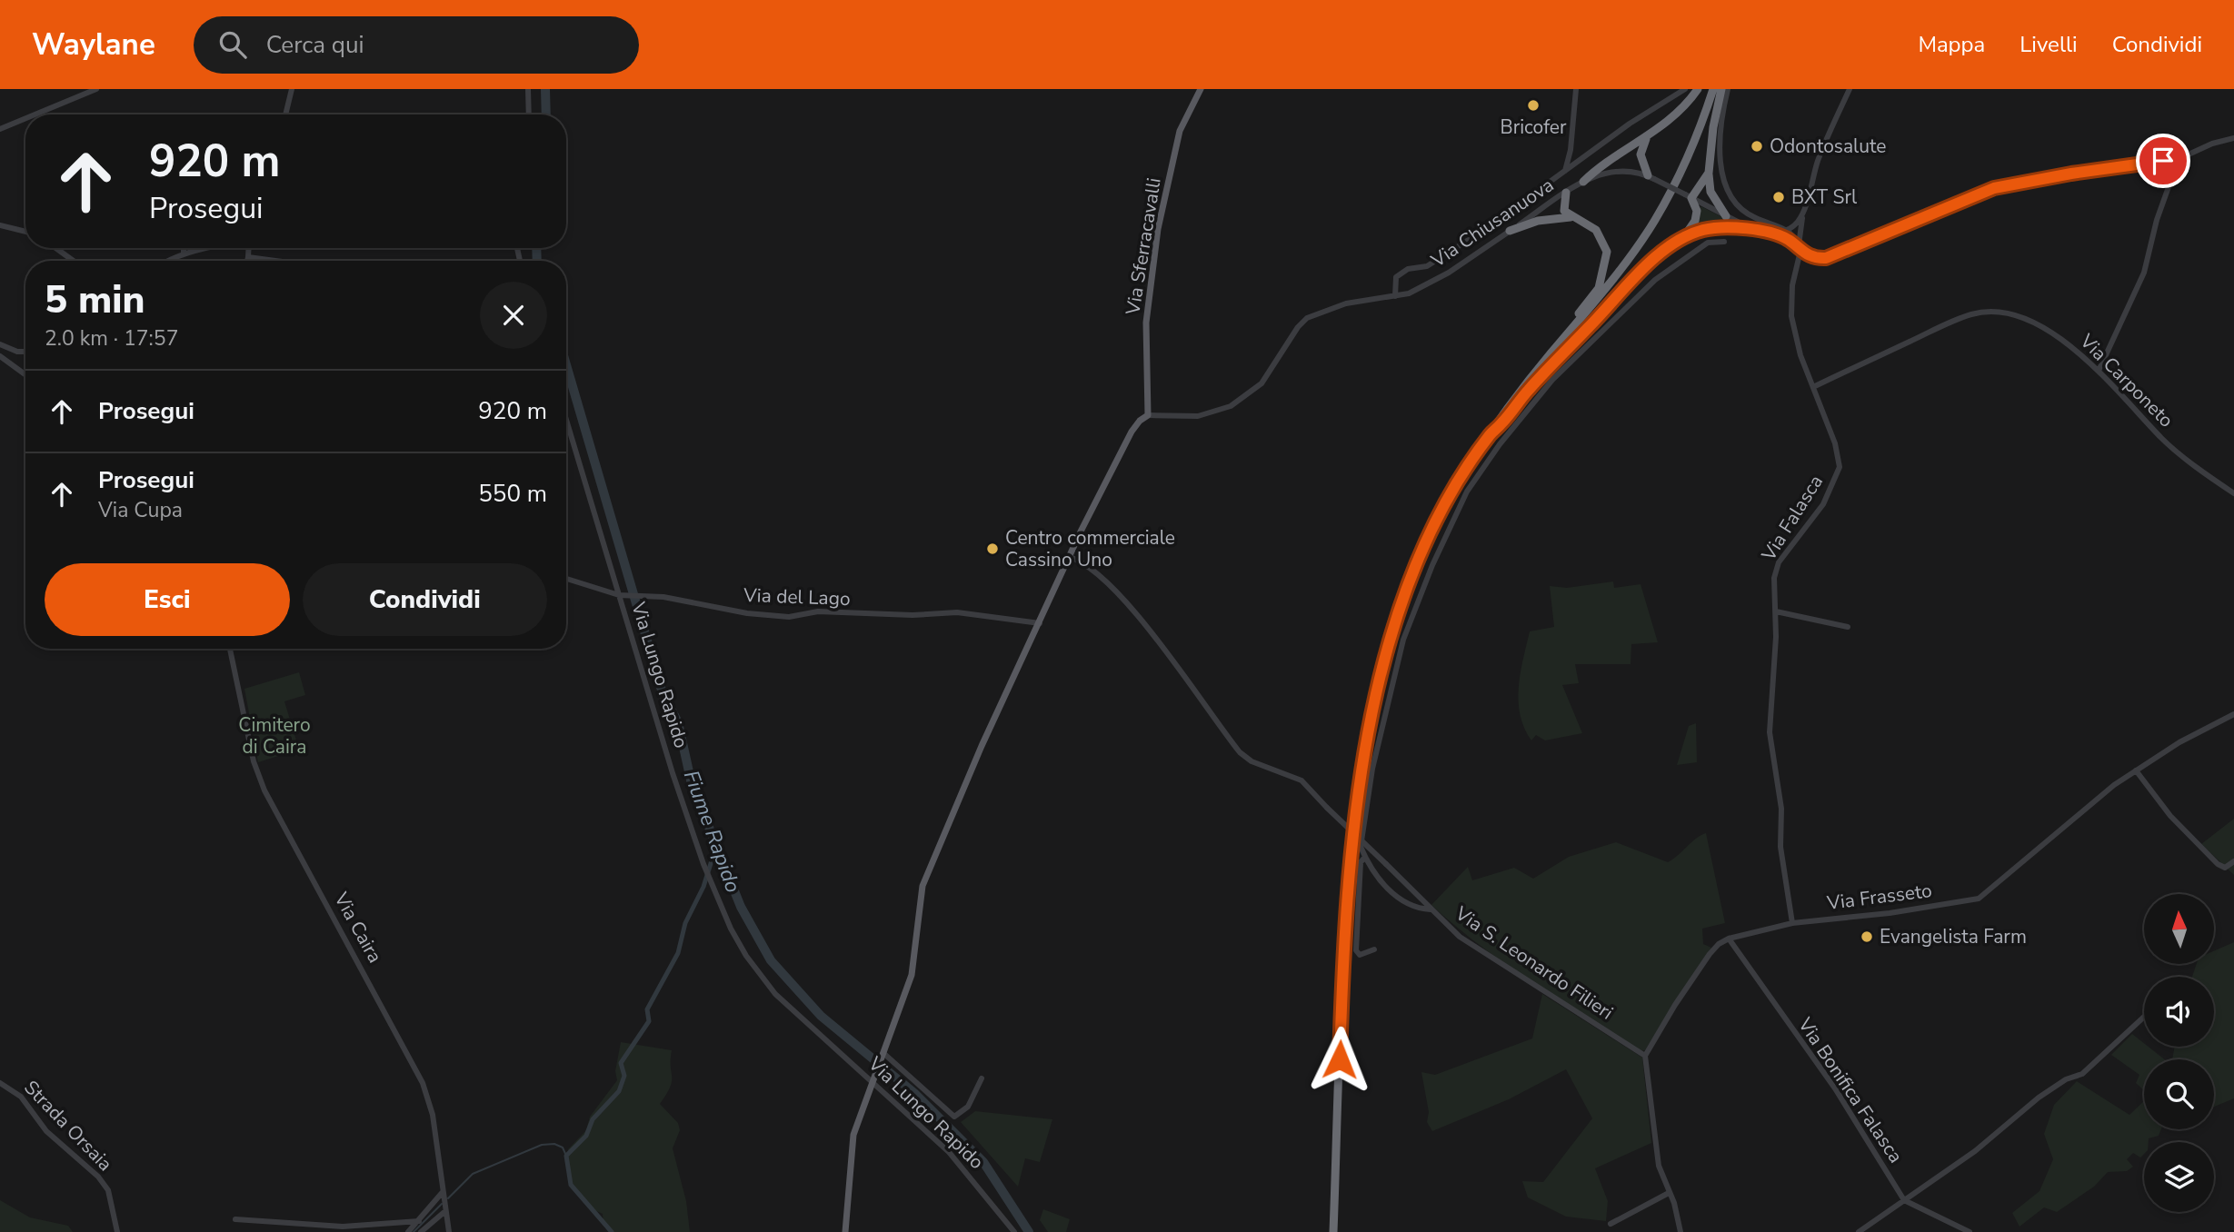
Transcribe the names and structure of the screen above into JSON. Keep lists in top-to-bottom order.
{
  "streets": {
    "main road": ["Via Sferracavalli"],
    "street": [
      "Via Chiusanuova",
      "Via Carponeto",
      "Via Falasca",
      "Via del Lago",
      "Via Lungo Rapido",
      "Via Frasseto",
      "Via Caira",
      "Via S. Leonardo Filieri",
      "Via Bonifica Falasca",
      "Strada Orsaia"
    ]
  },
  "crossings": [
    ["Via Chiusanuova", "Via Sferracavalli"],
    ["Via Carponeto", "Via Falasca"],
    ["Via Falasca", "Via Frasseto"],
    ["Via del Lago", "Via Lungo Rapido"],
    ["Via Frasseto", "Via S. Leonardo Filieri"],
    ["Via Frasseto", "Via Bonifica Falasca"]
  ],
  "water": ["Fiume Rapido"],
  "parks": ["Cimitero di Caira"],
  "places": [
    "Bricofer",
    "Odontosalute",
    "BXT Srl",
    "Centro commerciale Cassino Uno",
    "Evangelista Farm"
  ],
  "north": "top",
  "page": {
    "header": "Waylane",
    "search": "Cerca qui",
    "nav": ["Mappa", "Livelli", "Condividi"],
    "turn": ["920 m", "Prosegui"],
    "heading": ["5 min", "2.0 km · 17:57"],
    "list": [
      {
        "name": "Prosegui",
        "value": "920 m"
      },
      {
        "name": "Prosegui",
        "note": "Via Cupa",
        "value": "550 m"
      }
    ],
    "buttons": ["Esci", "Condividi"]
  }
}
